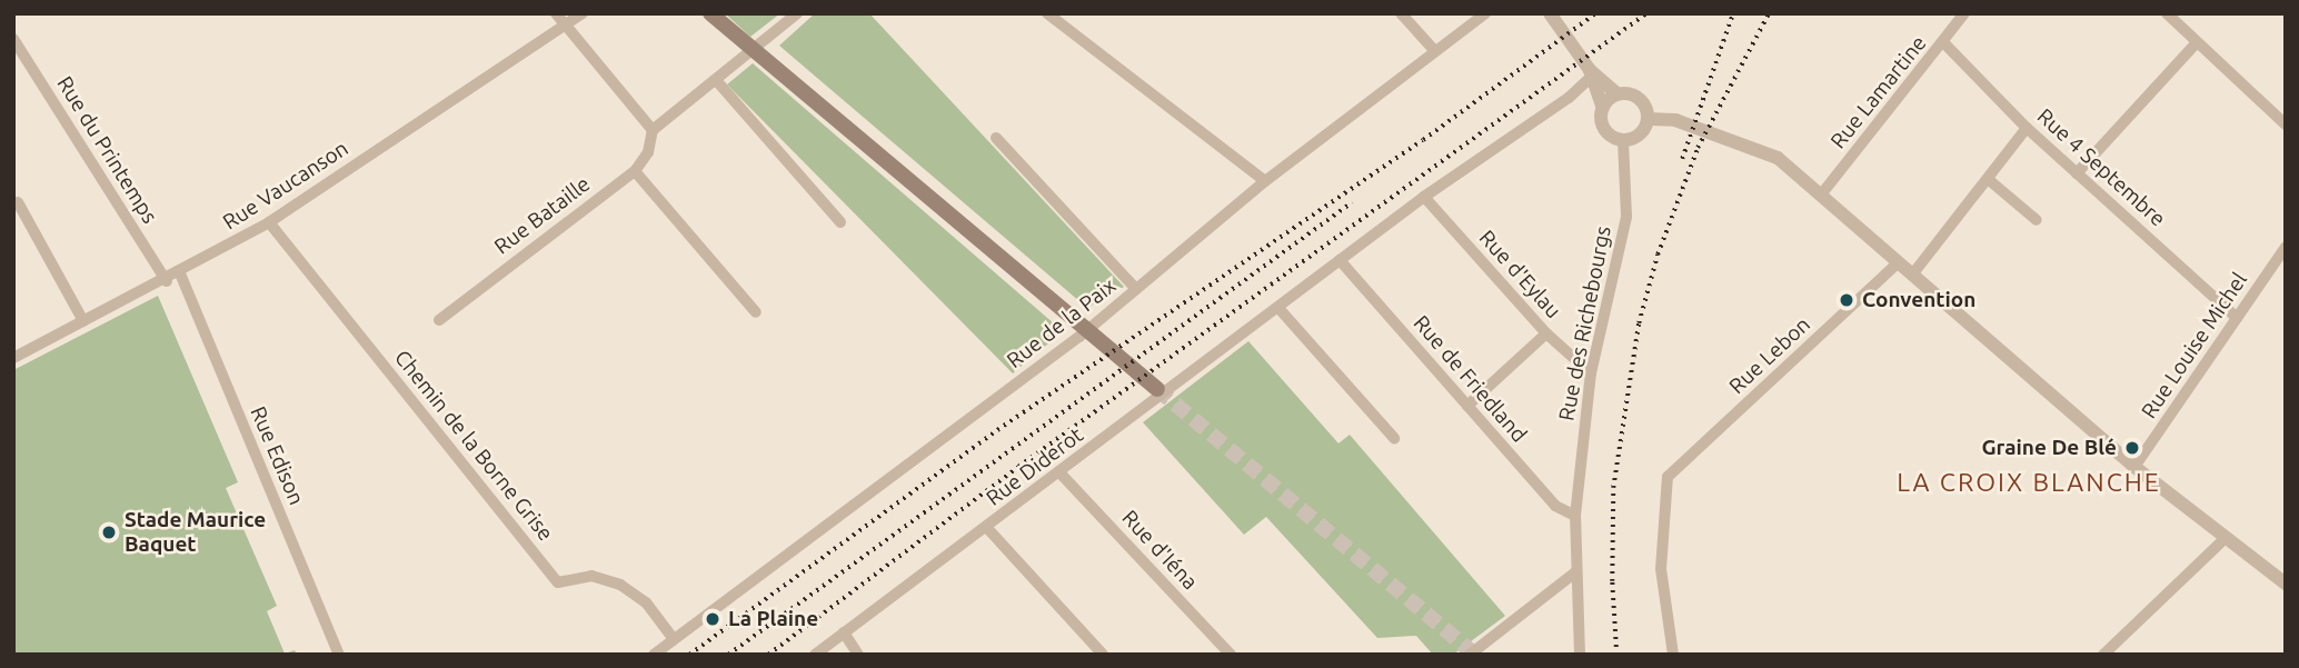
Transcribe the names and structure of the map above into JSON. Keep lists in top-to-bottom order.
{
  "streets": {
    "street": [
      "Rue Lamartine",
      "Rue du Printemps",
      "Rue 4 Septembre",
      "Rue Vaucanson",
      "Rue Bataille",
      "Rue d'Eylau",
      "Rue de la Paix",
      "Rue des Richebourgs",
      "Rue Louise Michel",
      "Rue Lebon",
      "Rue de Friedland",
      "Chemin de la Borne Grise",
      "Rue Edison",
      "Rue Diderot",
      "Rue d'Iéna"
    ]
  },
  "crossings": [
    ["Rue Lamartine", "Rue 4 Septembre"],
    ["Rue du Printemps", "Rue Vaucanson"],
    ["Rue 4 Septembre", "Rue Louise Michel"],
    ["Rue Vaucanson", "Chemin de la Borne Grise"],
    ["Rue Vaucanson", "Rue Edison"],
    ["Rue d'Eylau", "Rue des Richebourgs"],
    ["Rue d'Eylau", "Rue Diderot"],
    ["Rue de la Paix", "Chemin de la Borne Grise"],
    ["Rue des Richebourgs", "Rue de Friedland"],
    ["Rue de Friedland", "Rue Diderot"],
    ["Rue Diderot", "Rue d'Iéna"]
  ],
  "districts": ["LA CROIX BLANCHE"],
  "places": [
    "Convention",
    "Graine De Blé",
    "Stade Maurice Baquet",
    "La Plaine"
  ]
}
